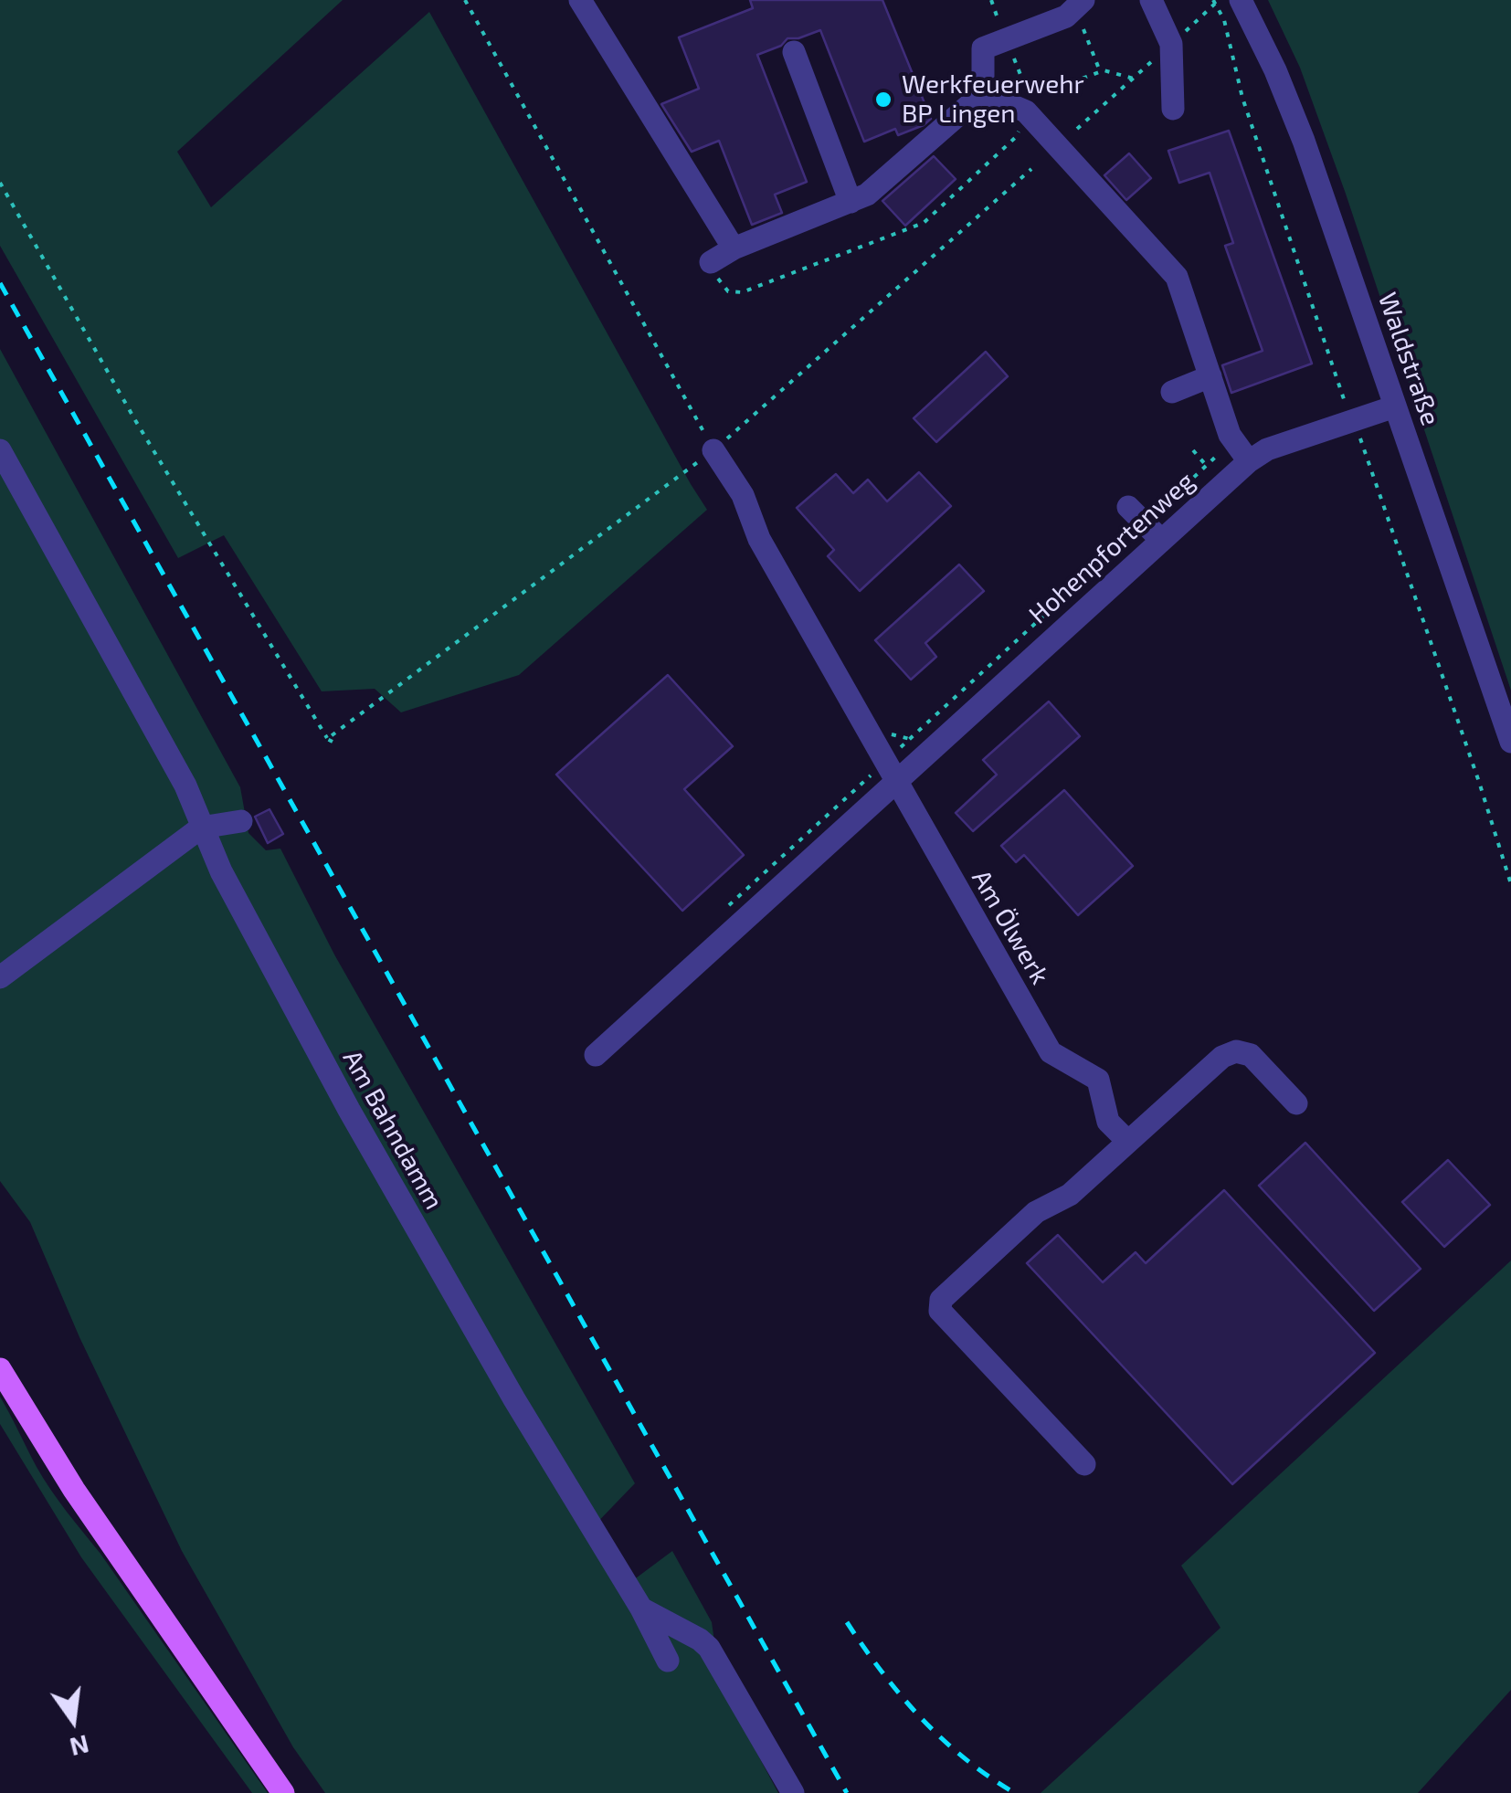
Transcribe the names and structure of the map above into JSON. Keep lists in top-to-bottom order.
{
  "streets": {
    "street": [
      "Waldstraße",
      "Hohenpfortenweg",
      "Am Ölwerk",
      "Am Bahndamm"
    ]
  },
  "crossings": [
    ["Waldstraße", "Hohenpfortenweg"],
    ["Hohenpfortenweg", "Am Ölwerk"]
  ],
  "places": ["Werkfeuerwehr BP Lingen"],
  "north": "bottom"
}
